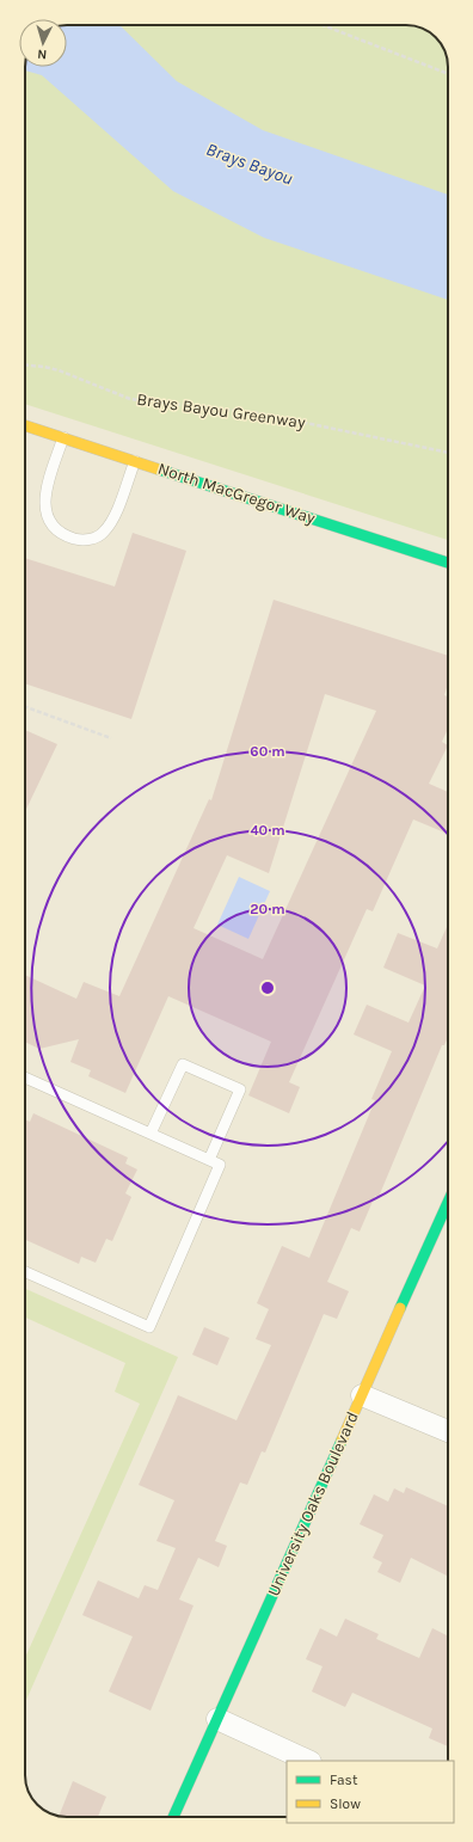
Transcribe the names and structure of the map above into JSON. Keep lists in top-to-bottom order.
{
  "streets": {
    "street": ["North MacGregor Way", "University Oaks Boulevard"],
    "path": ["Brays Bayou Greenway"]
  },
  "water": ["Brays Bayou"],
  "legend": ["Fast", "Slow"],
  "north": "bottom",
  "rings": ["60 m", "40 m", "20 m"]
}
